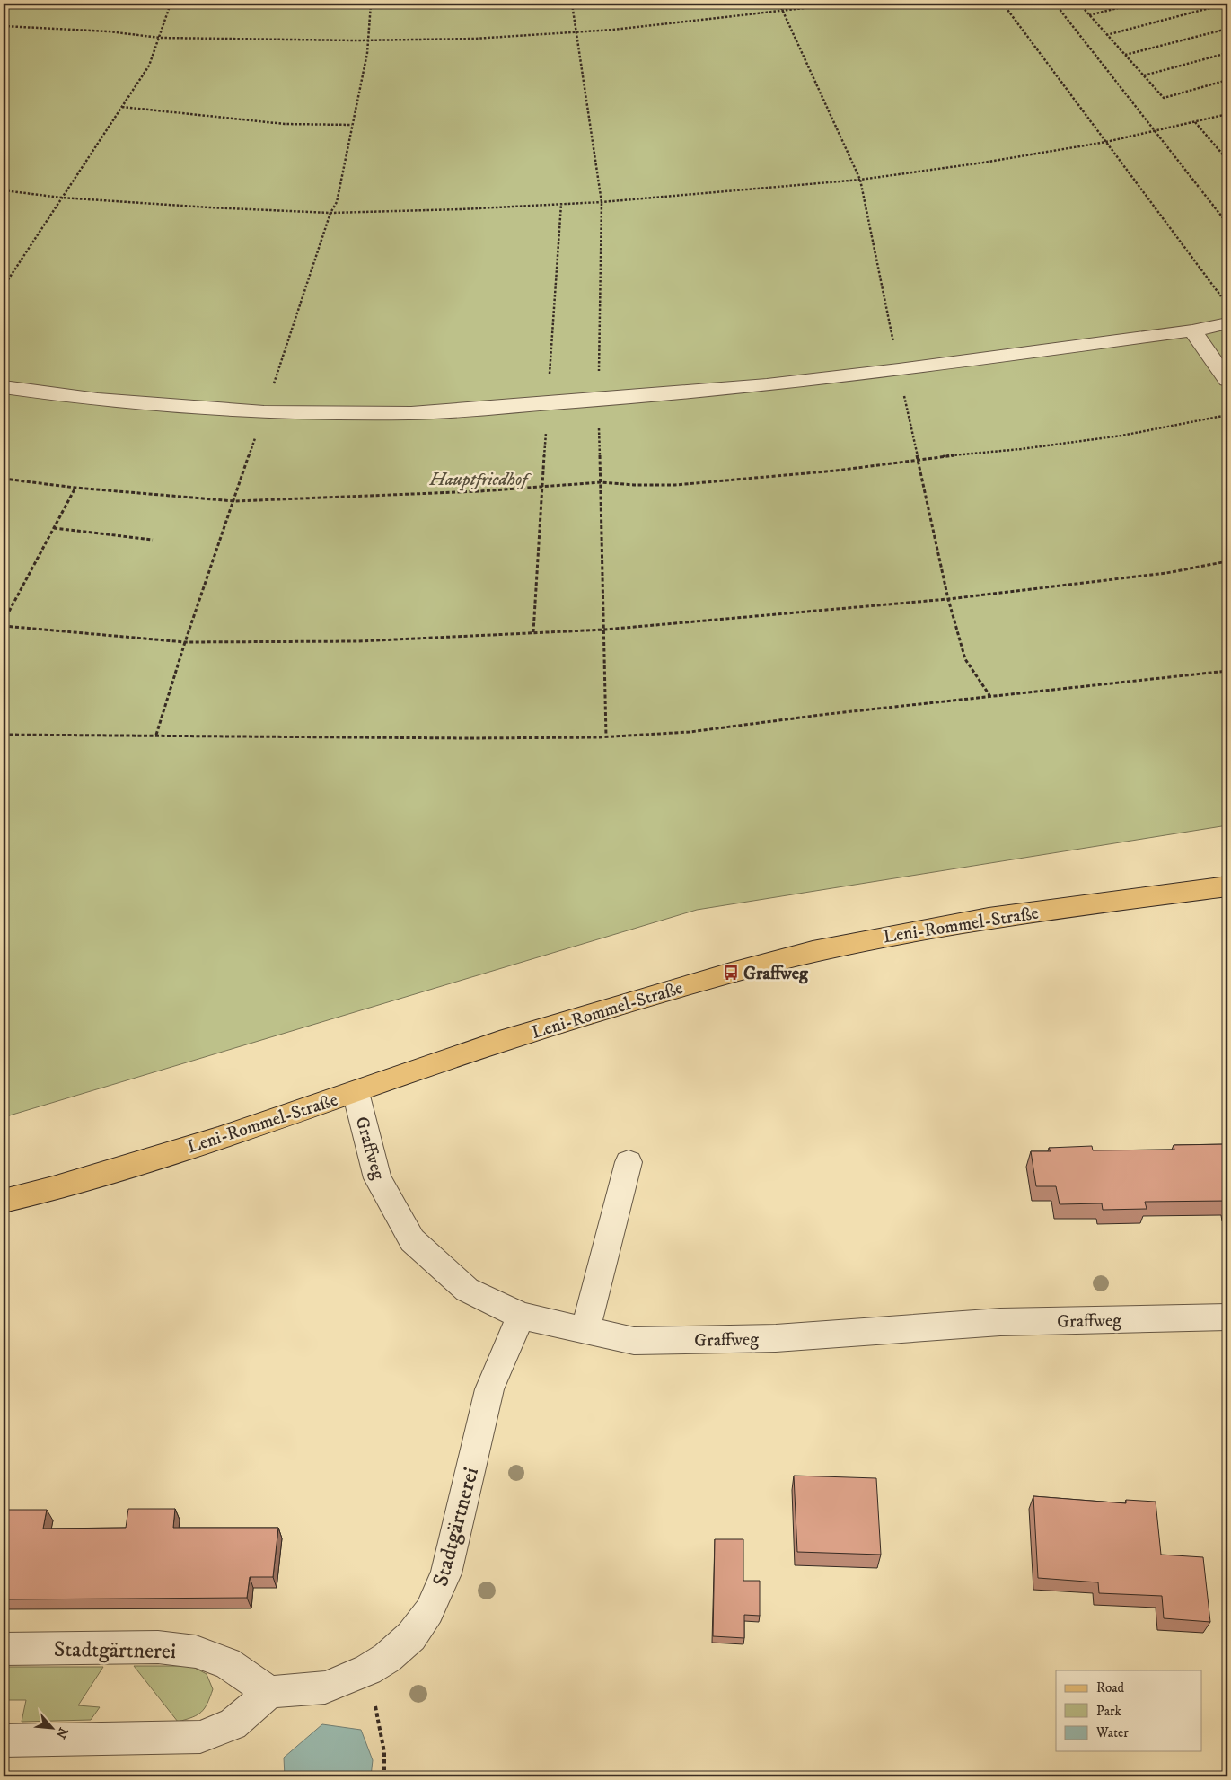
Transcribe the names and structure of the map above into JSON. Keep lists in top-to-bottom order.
{
  "streets": {
    "main road": ["Leni-Rommel-Straße"],
    "street": ["Graffweg", "Stadtgärtnerei"]
  },
  "crossings": [
    ["Leni-Rommel-Straße", "Graffweg"],
    ["Graffweg", "Stadtgärtnerei"]
  ],
  "parks": ["Hauptfriedhof"],
  "places": {
    "bus stop": ["Graffweg"]
  },
  "legend": ["Road", "Park", "Water"],
  "north": "bottom right"
}
